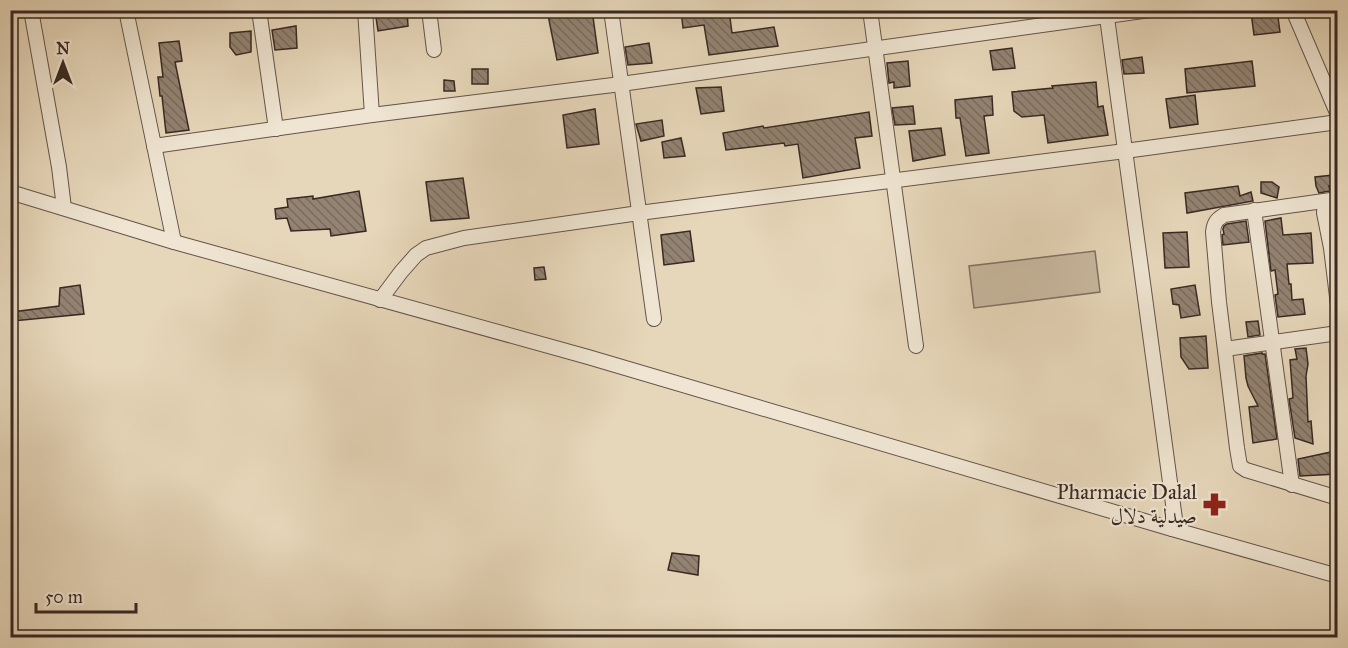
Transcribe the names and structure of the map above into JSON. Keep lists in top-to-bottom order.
{
  "places": {
    "pharmacy": ["Pharmacie Dalal صيدلية دلال"]
  },
  "scale_bar": "50 m",
  "north": "top"
}
